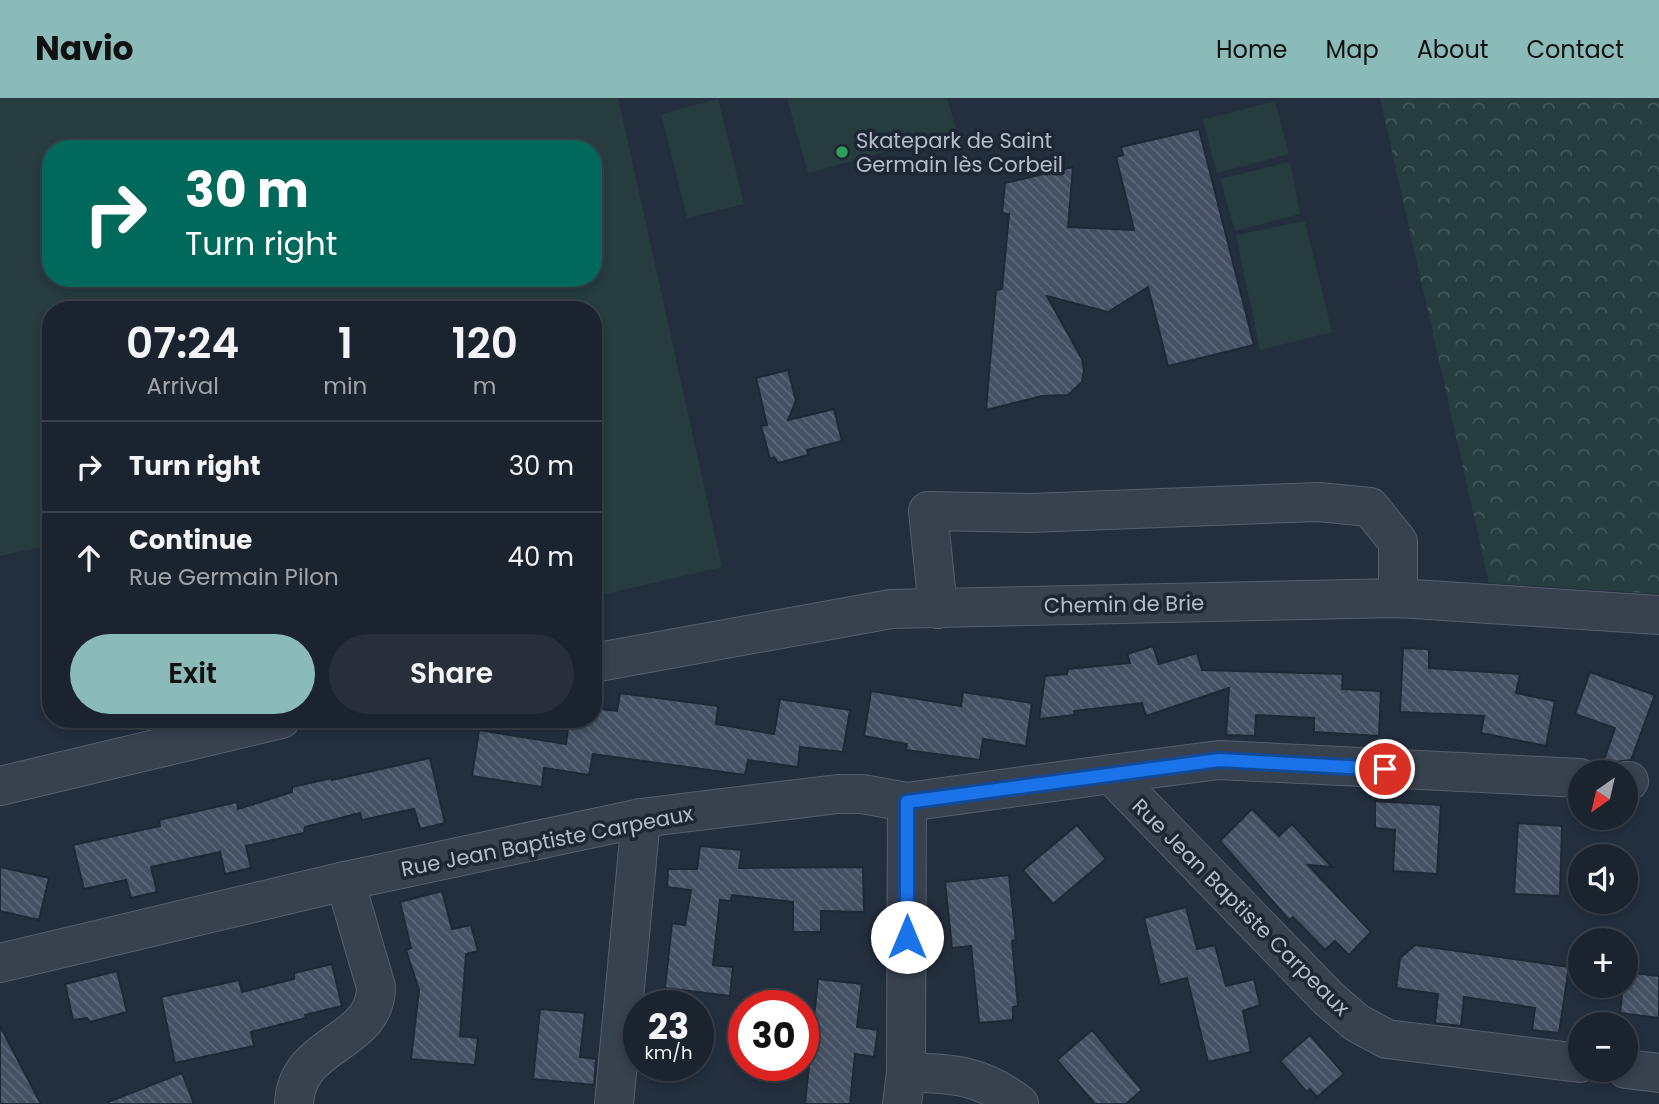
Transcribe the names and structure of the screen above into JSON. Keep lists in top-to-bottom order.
{
  "streets": {
    "street": ["Chemin de Brie", "Rue Jean Baptiste Carpeaux"]
  },
  "places": ["Skatepark de Saint Germain lès Corbeil"],
  "north": "bottom left",
  "page": {
    "header": "Navio",
    "nav": [
      "Home",
      "Map",
      "About",
      "Contact"
    ],
    "turn": ["30 m", "Turn right"],
    "eta": [
      "07:24",
      "Arrival",
      "1",
      "min",
      "120",
      "m"
    ],
    "list": [
      {
        "name": "Turn right",
        "value": "30 m"
      },
      {
        "name": "Continue",
        "note": "Rue Germain Pilon",
        "value": "40 m"
      }
    ],
    "buttons": ["Exit", "Share"],
    "map_buttons": ["+", "−"],
    "speed": "23 km/h",
    "limit": "30"
  }
}
